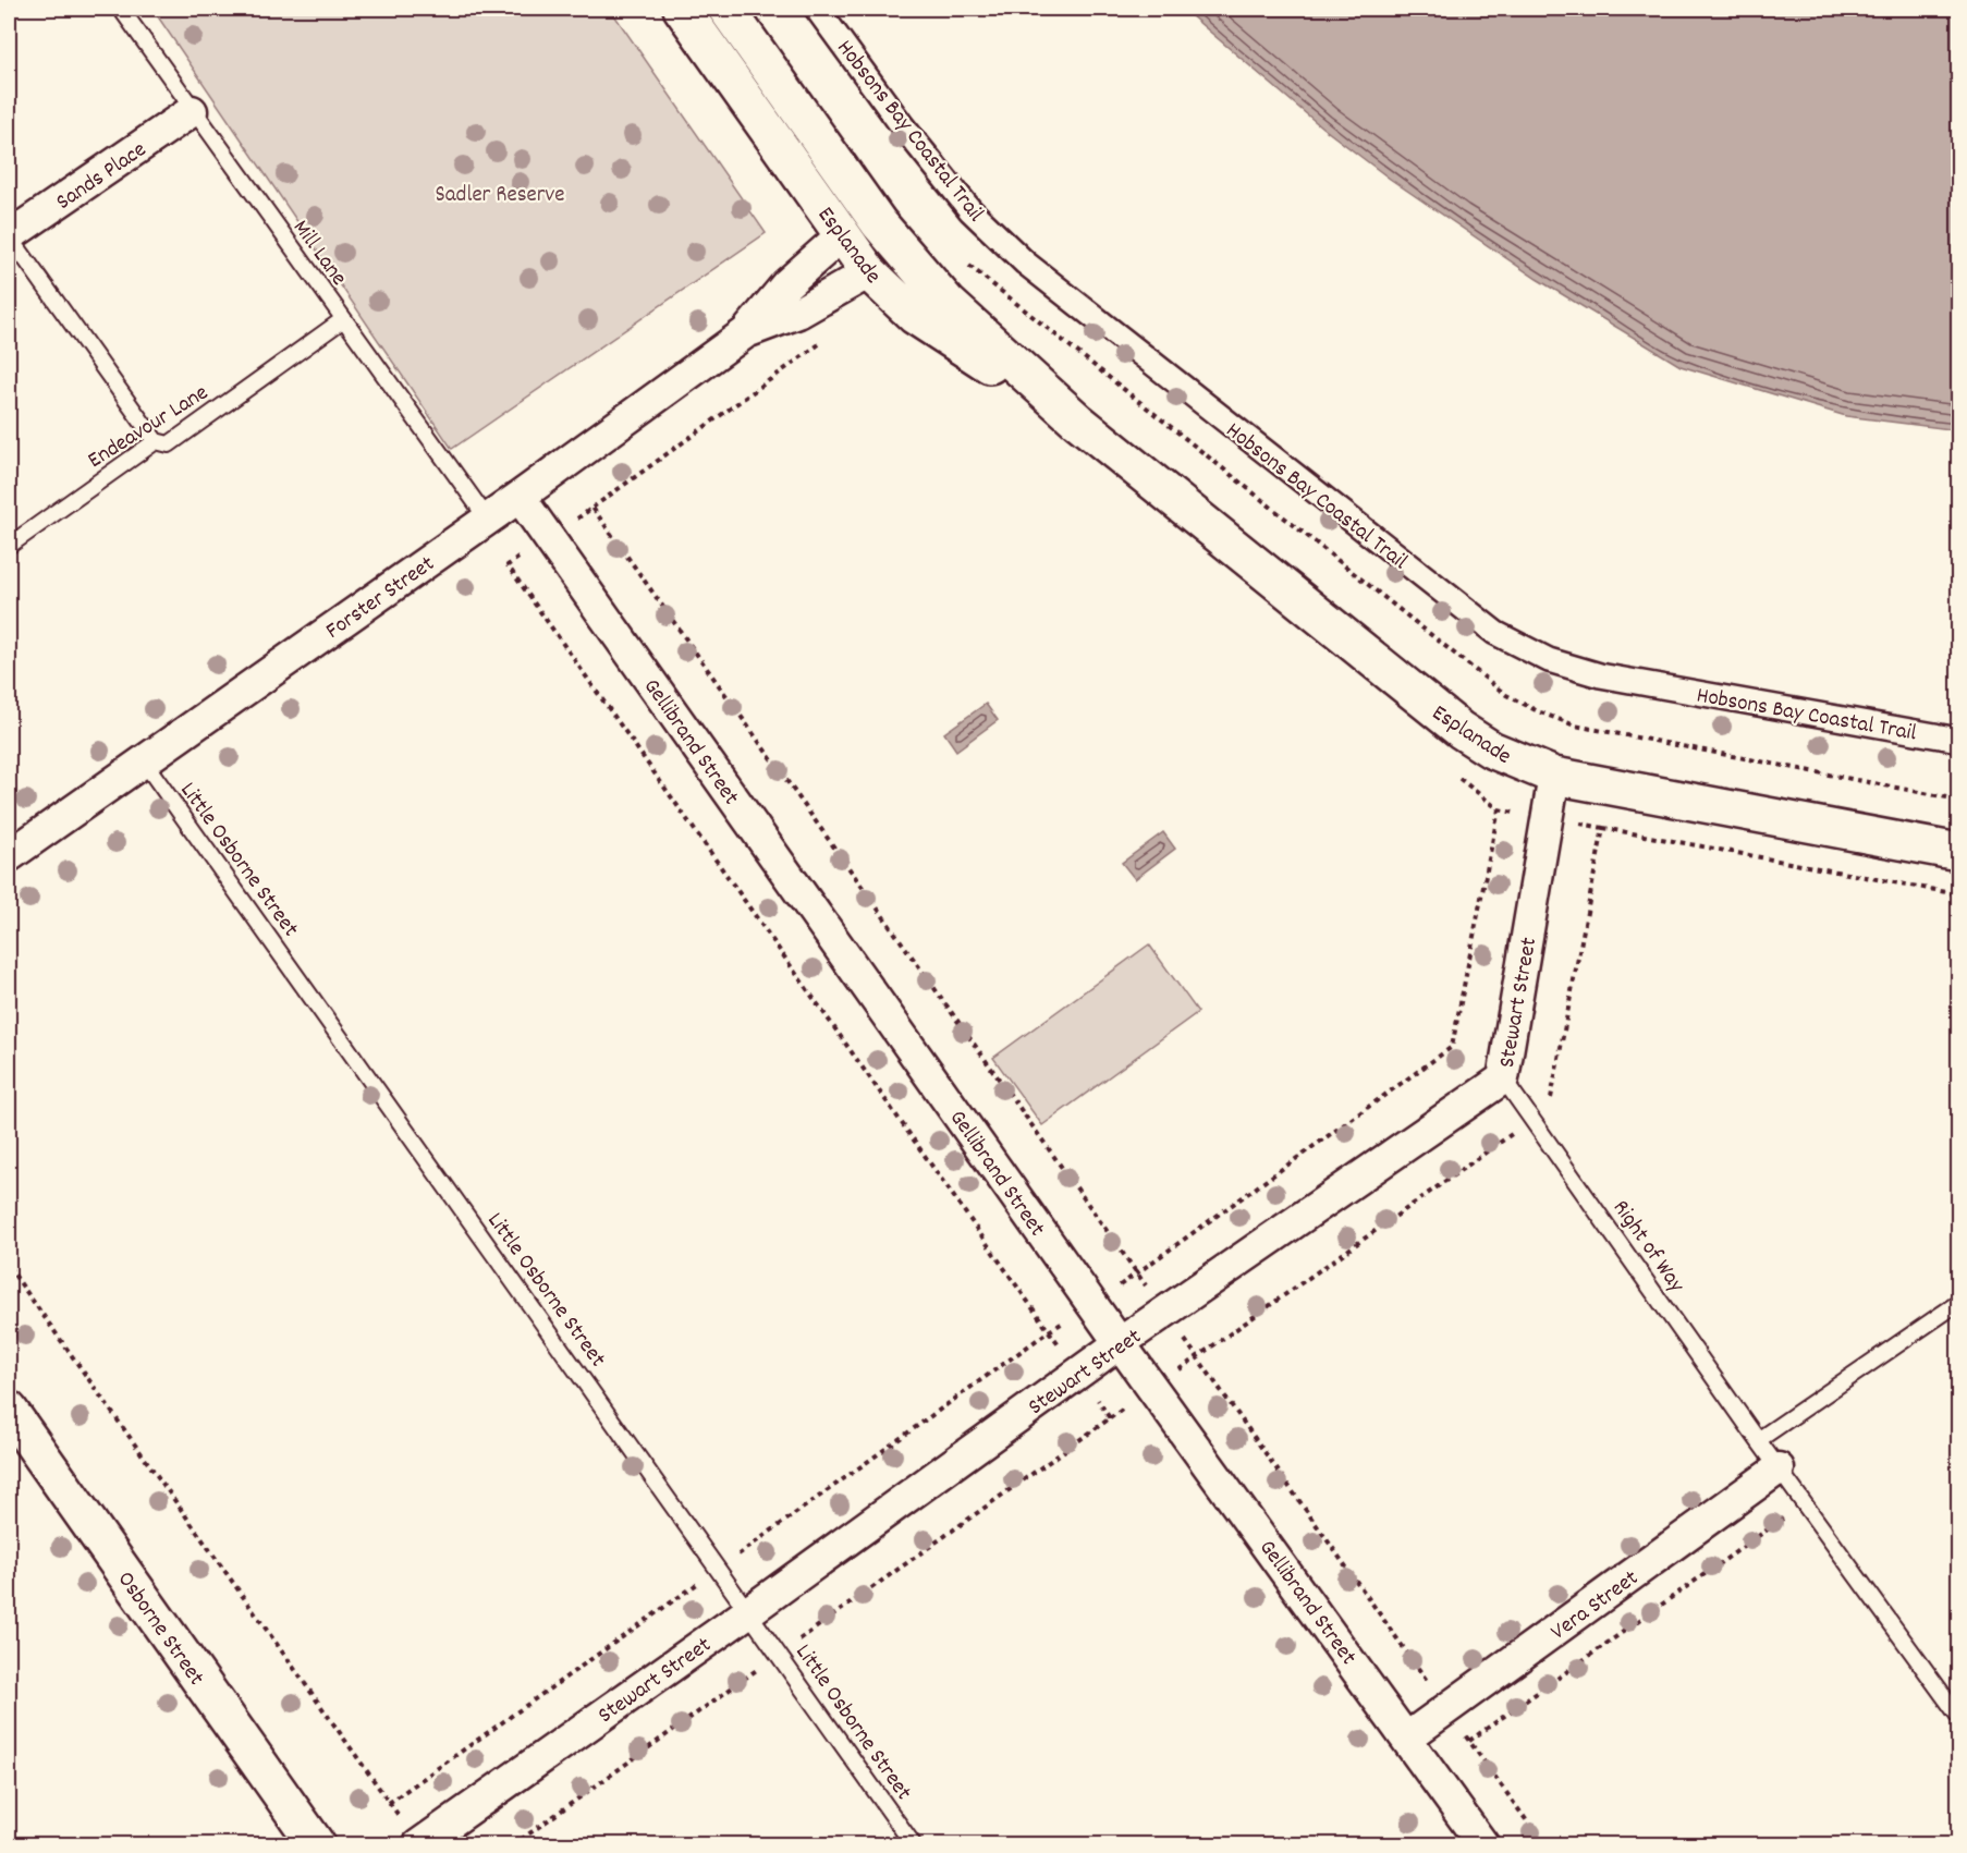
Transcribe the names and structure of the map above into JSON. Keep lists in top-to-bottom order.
{
  "streets": {
    "street": [
      "Hobsons Bay Coastal Trail",
      "Sands Place",
      "Esplanade",
      "Forster Street",
      "Gellibrand Street",
      "Stewart Street",
      "Vera Street",
      "Osborne Street"
    ],
    "lane": [
      "Mill Lane",
      "Endeavour Lane",
      "Little Osborne Street",
      "Right of Way"
    ]
  },
  "crossings": [
    ["Sands Place", "Mill Lane"],
    ["Esplanade", "Forster Street"],
    ["Esplanade", "Stewart Street"],
    ["Mill Lane", "Endeavour Lane"],
    ["Mill Lane", "Forster Street"],
    ["Forster Street", "Gellibrand Street"],
    ["Forster Street", "Little Osborne Street"],
    ["Gellibrand Street", "Stewart Street"],
    ["Gellibrand Street", "Vera Street"],
    ["Little Osborne Street", "Stewart Street"],
    ["Stewart Street", "Right of Way"],
    ["Right of Way", "Vera Street"]
  ],
  "parks": ["Sadler Reserve"]
}
